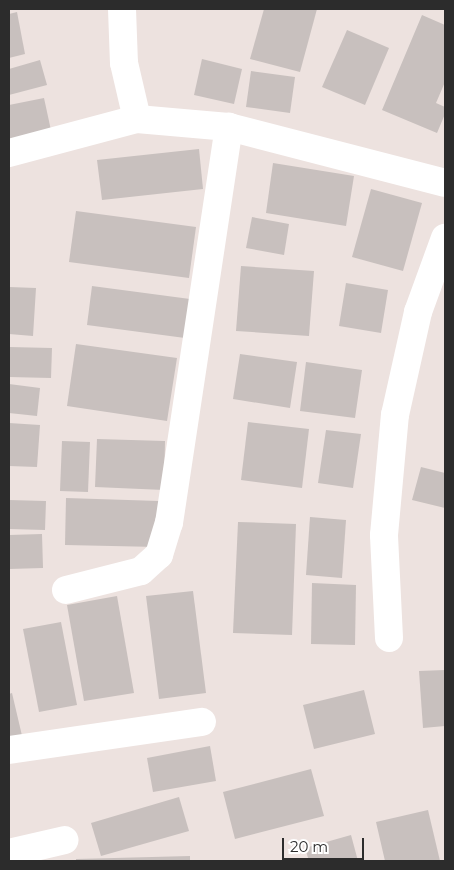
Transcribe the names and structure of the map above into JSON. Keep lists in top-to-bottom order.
{
  "scale_bar": "20 m"
}
